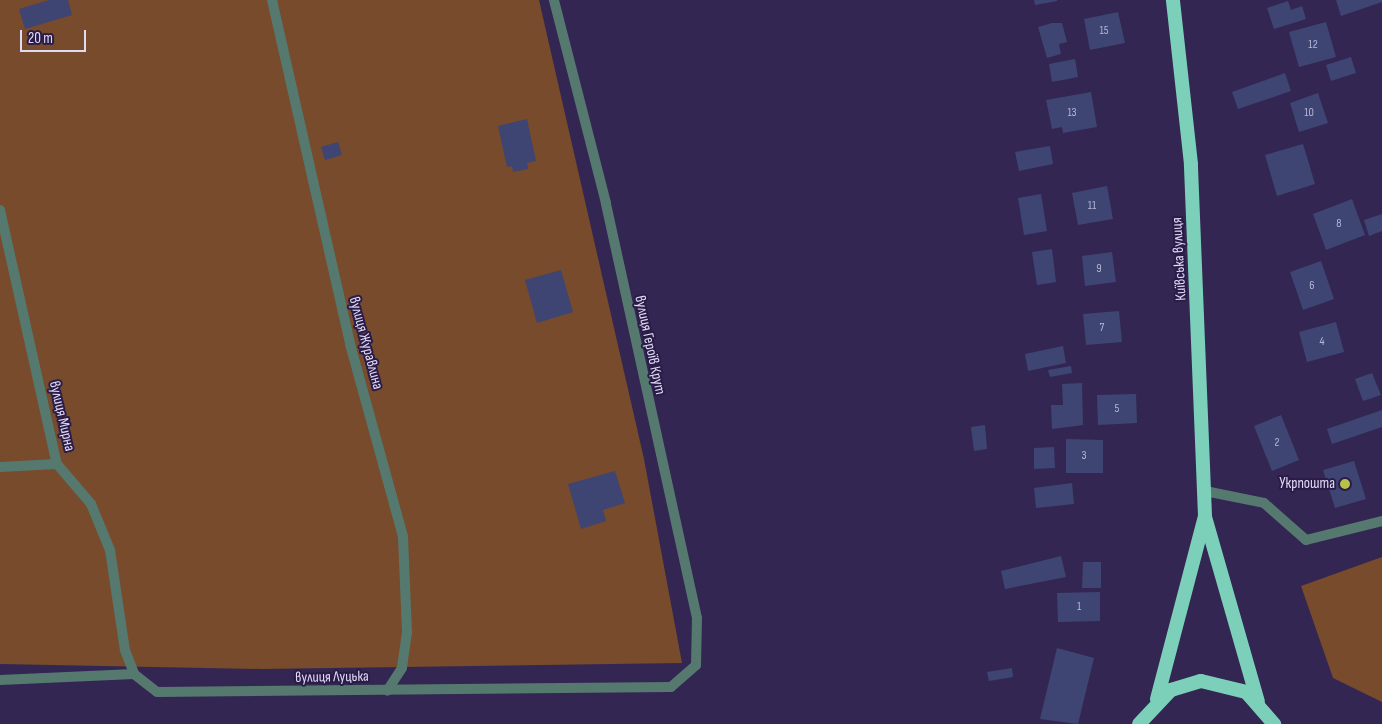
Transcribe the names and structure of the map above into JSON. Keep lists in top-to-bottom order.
{
  "streets": {
    "highway": ["Київська вулиця"],
    "street": [
      "вулиця Журавлина",
      "вулиця Героїв Крут",
      "вулиця Мирна",
      "вулиця Луцька"
    ]
  },
  "crossings": [
    ["вулиця Журавлина", "вулиця Луцька"],
    ["вулиця Героїв Крут", "вулиця Луцька"],
    ["вулиця Мирна", "вулиця Луцька"]
  ],
  "places": ["Укрпошта"],
  "house_numbers": [
    "15",
    "12",
    "13",
    "10",
    "11",
    "8",
    "9",
    "6",
    "7",
    "4",
    "5",
    "2",
    "3",
    "1"
  ],
  "scale_bar": "20 m"
}
